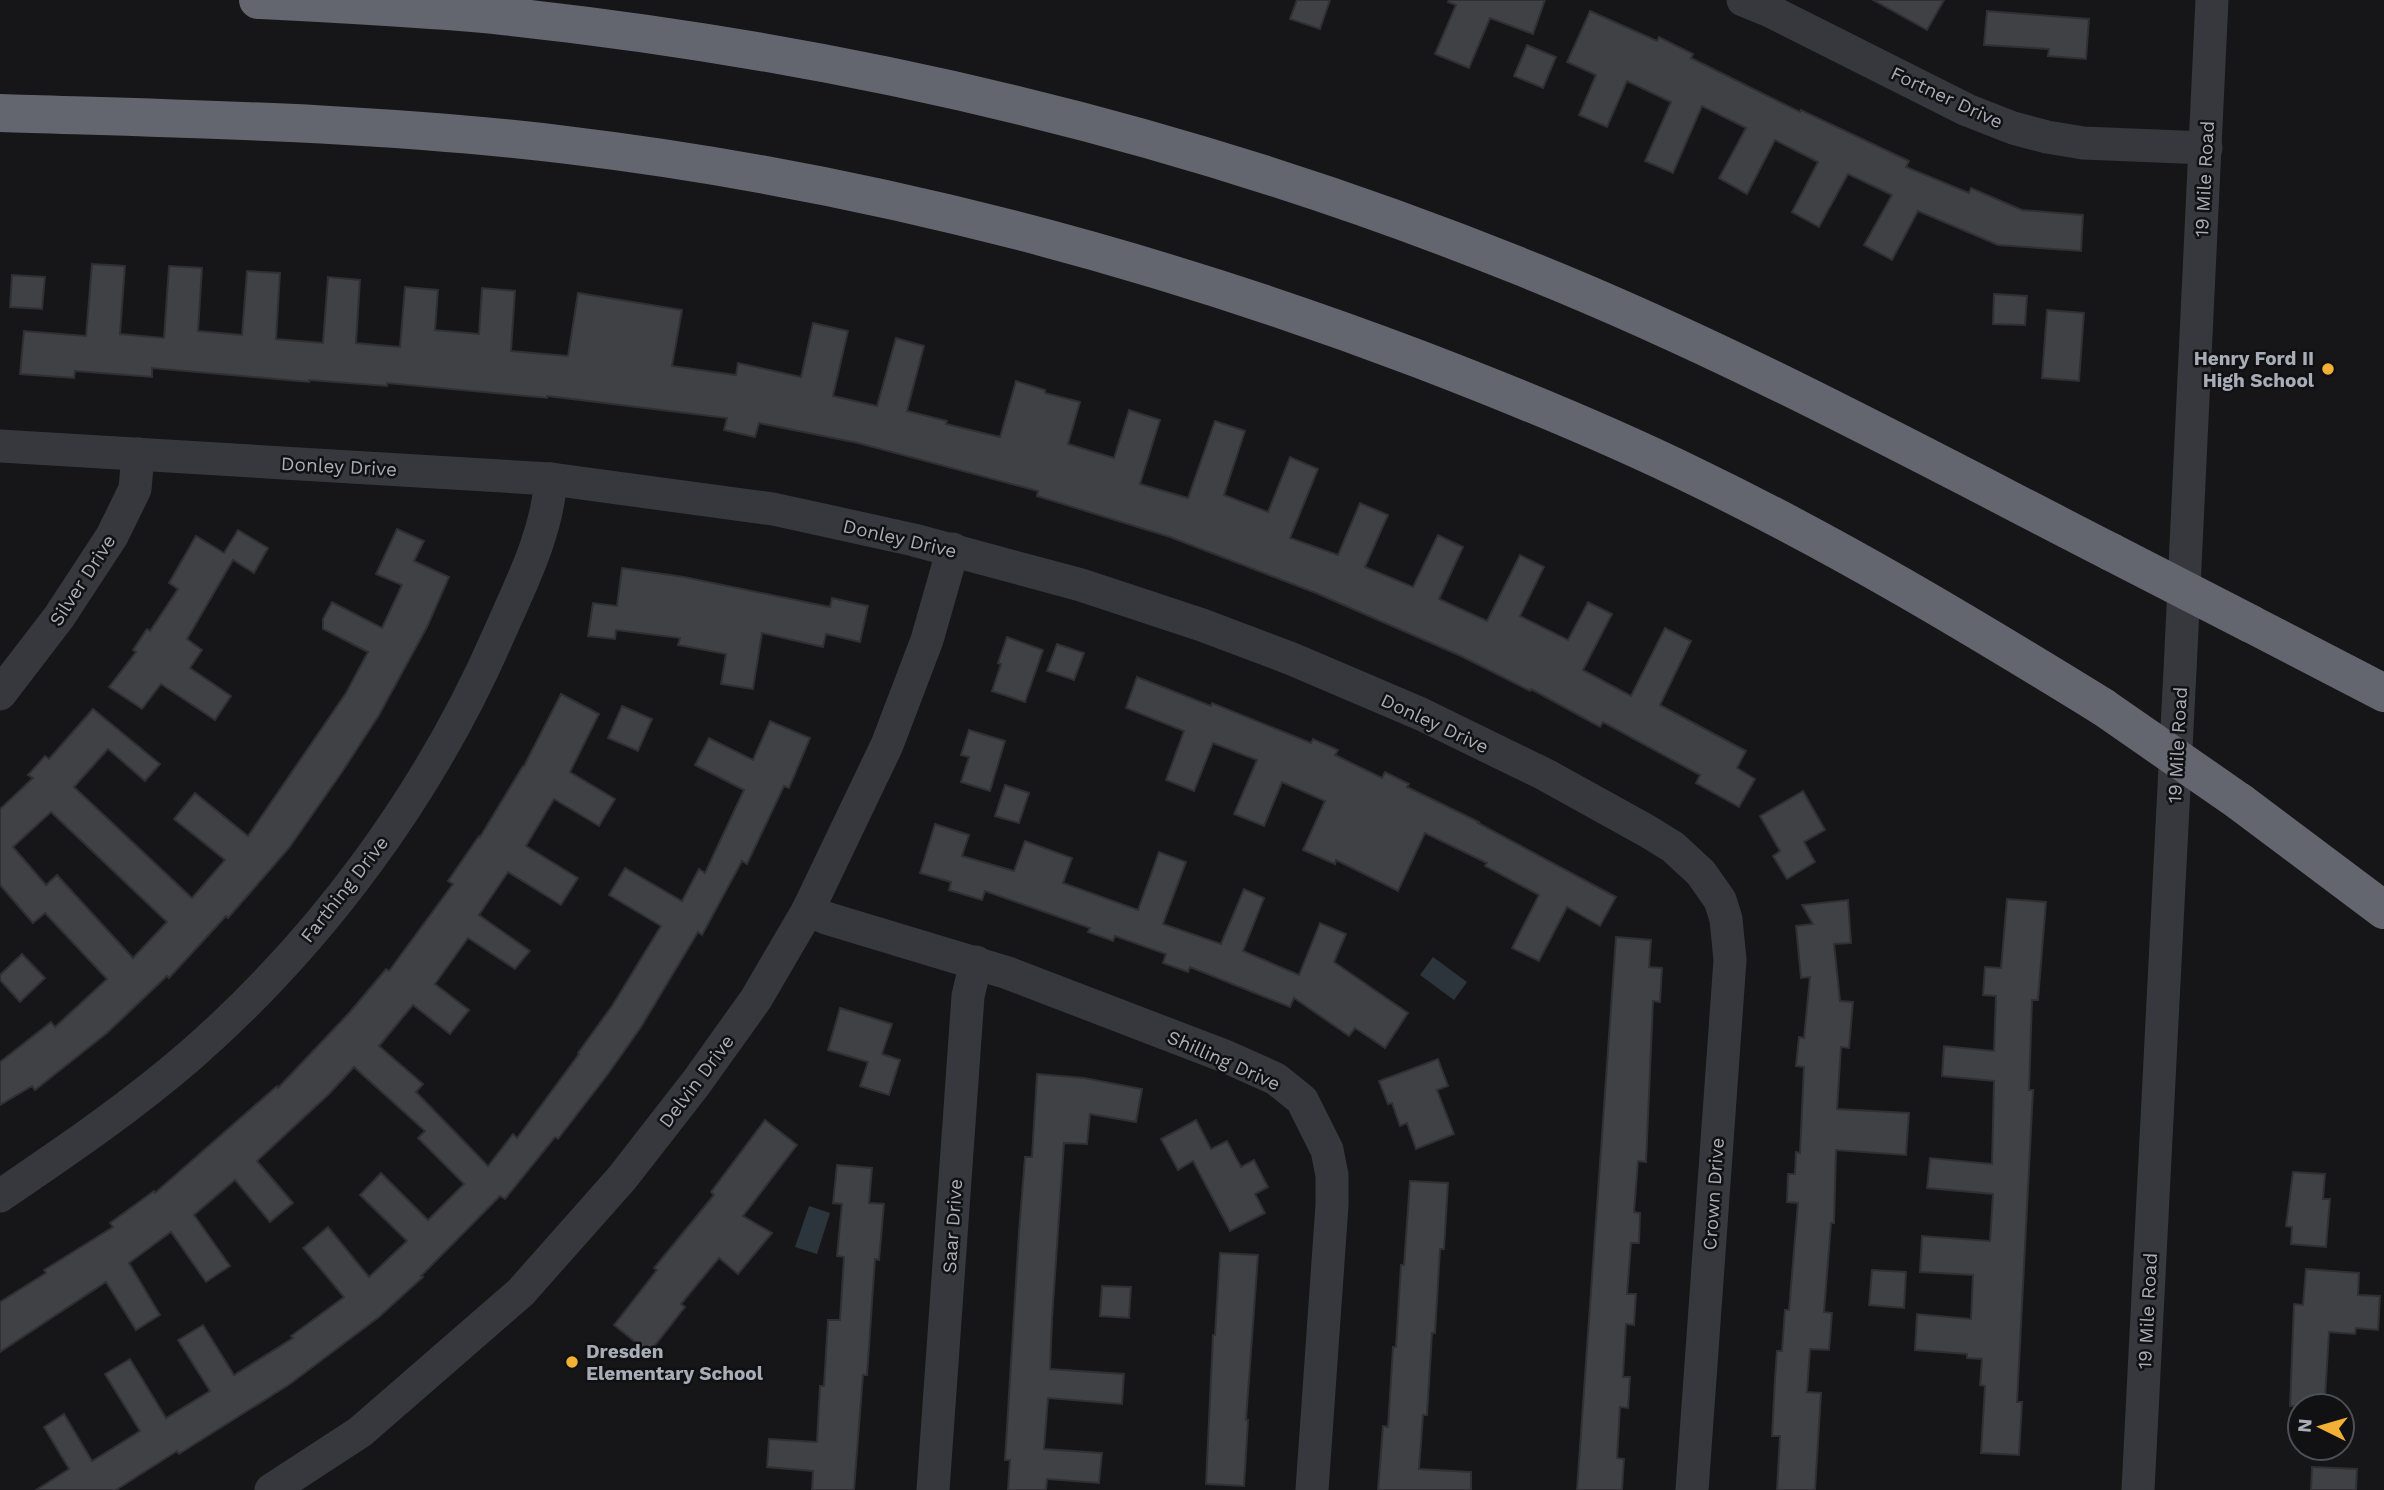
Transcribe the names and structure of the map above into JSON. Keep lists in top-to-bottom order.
{
  "streets": {
    "street": [
      "Fortner Drive",
      "19 Mile Road",
      "Donley Drive",
      "Silver Drive",
      "Farthing Drive",
      "Shilling Drive",
      "Delvin Drive",
      "Crown Drive",
      "Saar Drive"
    ]
  },
  "crossings": [
    ["Fortner Drive", "19 Mile Road"],
    ["Donley Drive", "Silver Drive"],
    ["Donley Drive", "Farthing Drive"],
    ["Donley Drive", "Delvin Drive"],
    ["Donley Drive", "Crown Drive"],
    ["Shilling Drive", "Delvin Drive"],
    ["Shilling Drive", "Saar Drive"]
  ],
  "places": ["Henry Ford II High School", "Dresden Elementary School"],
  "north": "left"
}
